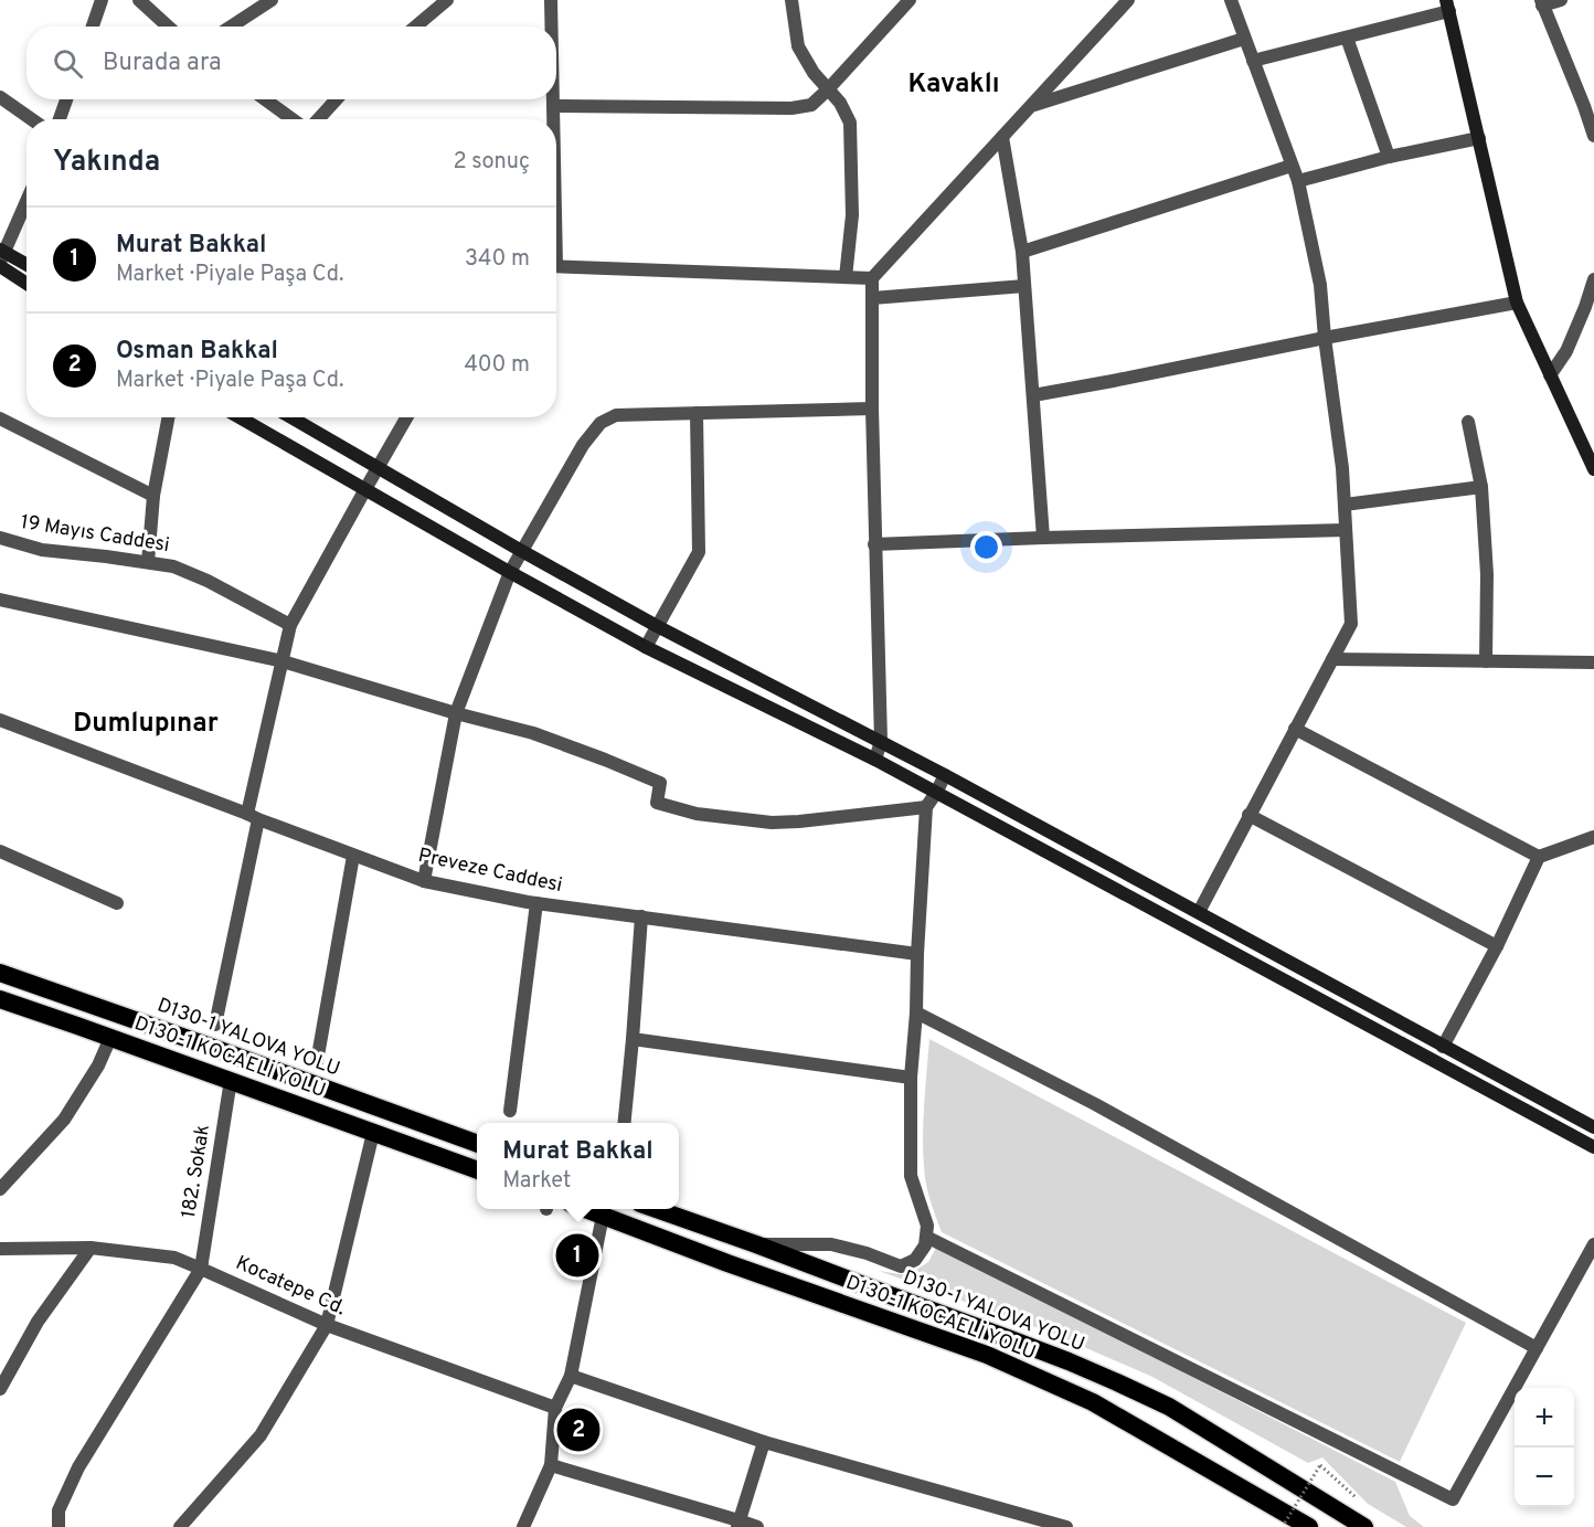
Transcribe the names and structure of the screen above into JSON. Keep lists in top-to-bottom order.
{
  "streets": {
    "highway": ["D130-1 YALOVA YOLU", "D130-1 KOCAELİ YOLU"],
    "street": [
      "19 Mayıs Caddesi",
      "Preveze Caddesi",
      "182. Sokak",
      "Kocatepe Cd."
    ]
  },
  "crossings": [
    ["D130-1 KOCAELİ YOLU", "182. Sokak"],
    ["182. Sokak", "Kocatepe Cd."]
  ],
  "districts": ["Kavaklı", "Dumlupınar"],
  "page": {
    "search": "Burada ara",
    "heading": ["Yakında", "2 sonuç"],
    "list": [
      {
        "mark": "1",
        "name": "Murat Bakkal",
        "note": "Market · Piyale Paşa Cd.",
        "value": "340 m"
      },
      {
        "mark": "2",
        "name": "Osman Bakkal",
        "note": "Market · Piyale Paşa Cd.",
        "value": "400 m"
      }
    ],
    "popup": ["Murat Bakkal", "Market"],
    "pins": ["1", "2"],
    "map_buttons": ["+", "−"]
  }
}
